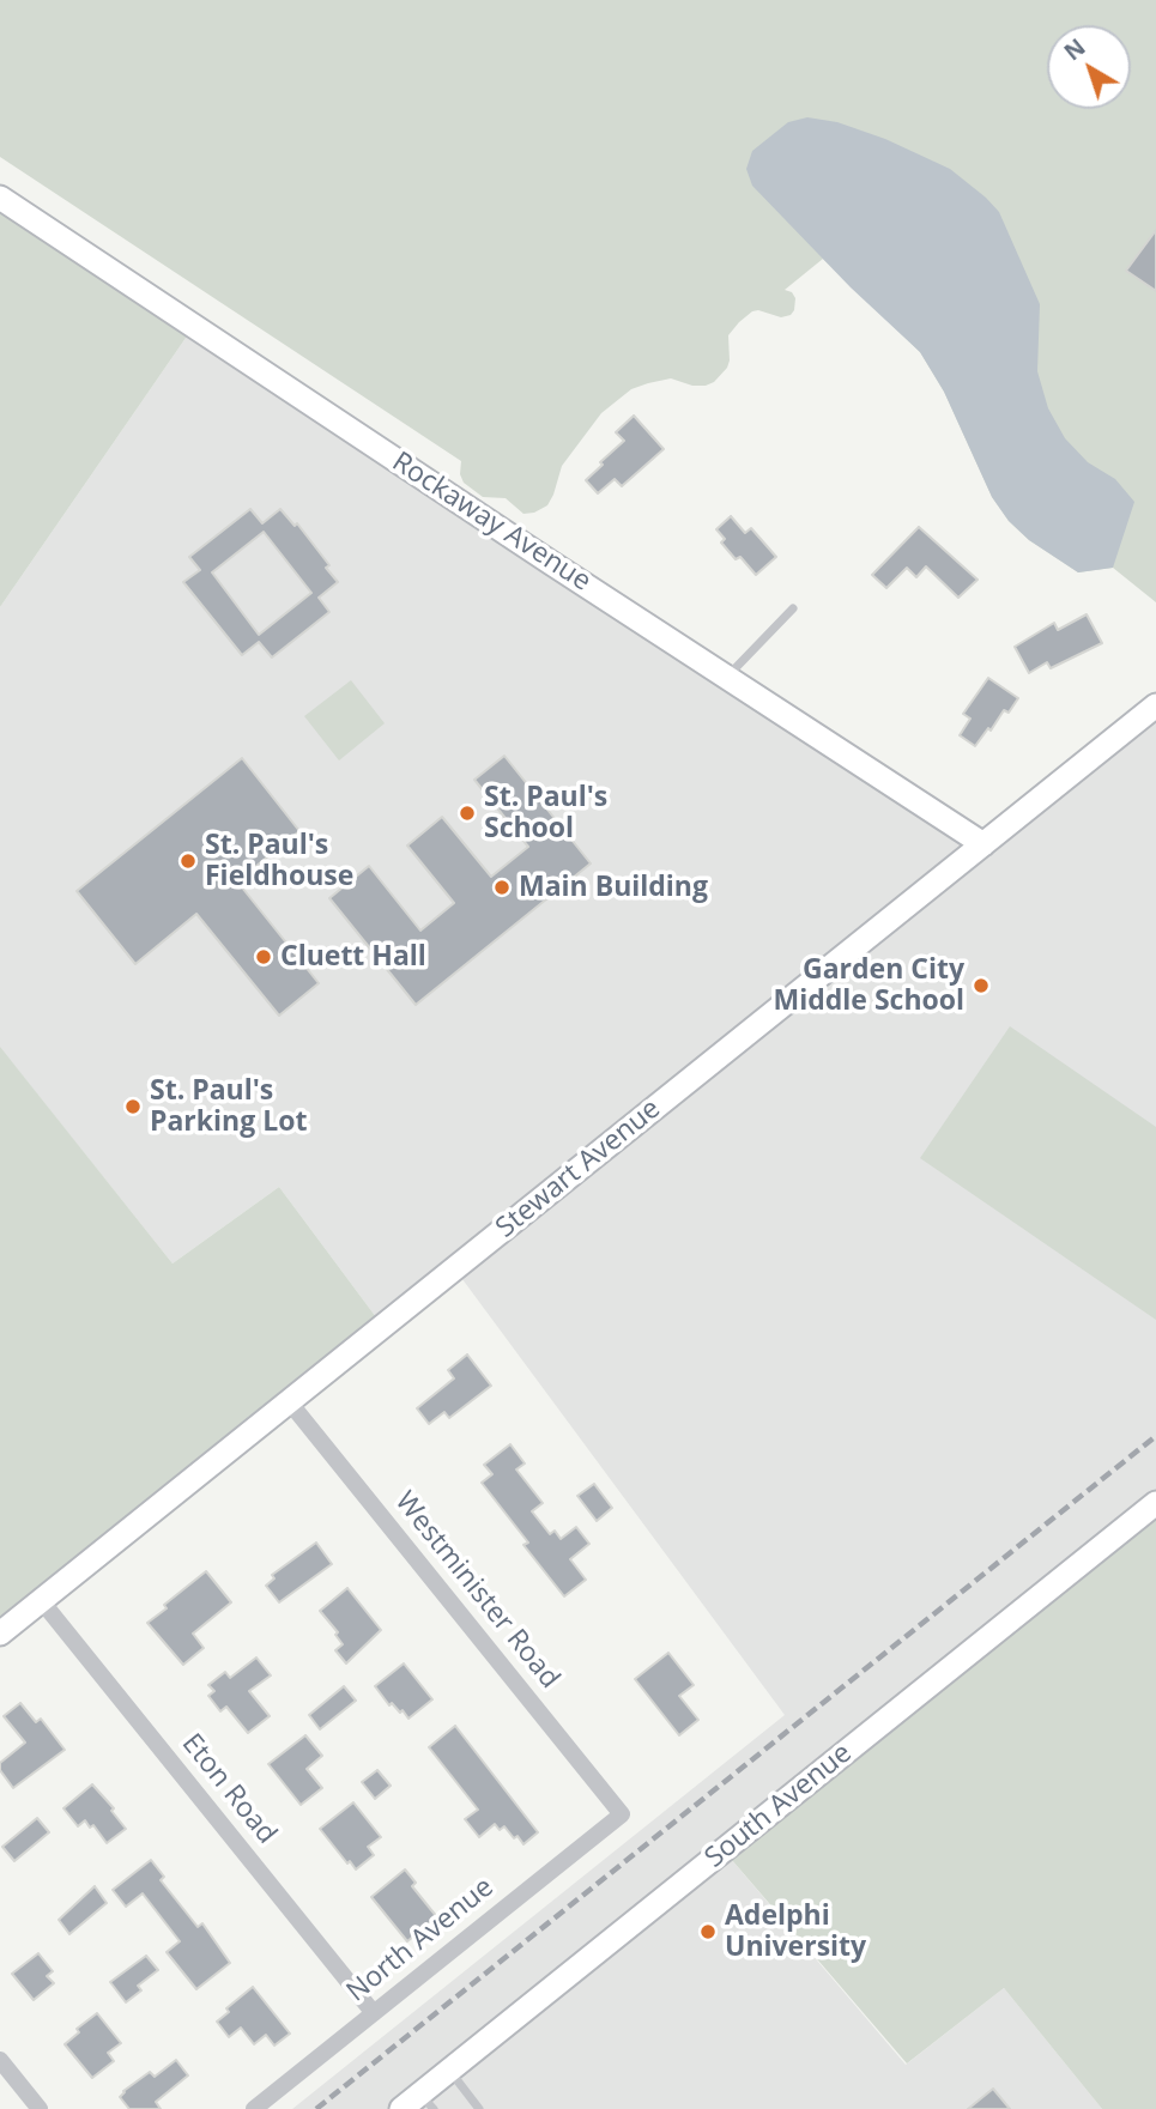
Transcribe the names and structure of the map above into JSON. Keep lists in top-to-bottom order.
{
  "streets": {
    "main road": ["Rockaway Avenue", "Stewart Avenue", "South Avenue"],
    "street": ["Westminister Road", "Eton Road", "North Avenue"]
  },
  "crossings": [
    ["Rockaway Avenue", "Stewart Avenue"],
    ["Stewart Avenue", "Westminister Road"],
    ["Stewart Avenue", "Eton Road"],
    ["Westminister Road", "North Avenue"],
    ["Eton Road", "North Avenue"]
  ],
  "places": [
    "St. Paul's School",
    "St. Paul's Fieldhouse",
    "Main Building",
    "Cluett Hall",
    "Garden City Middle School",
    "St. Paul's Parking Lot",
    "Adelphi University"
  ],
  "north": "top left"
}
